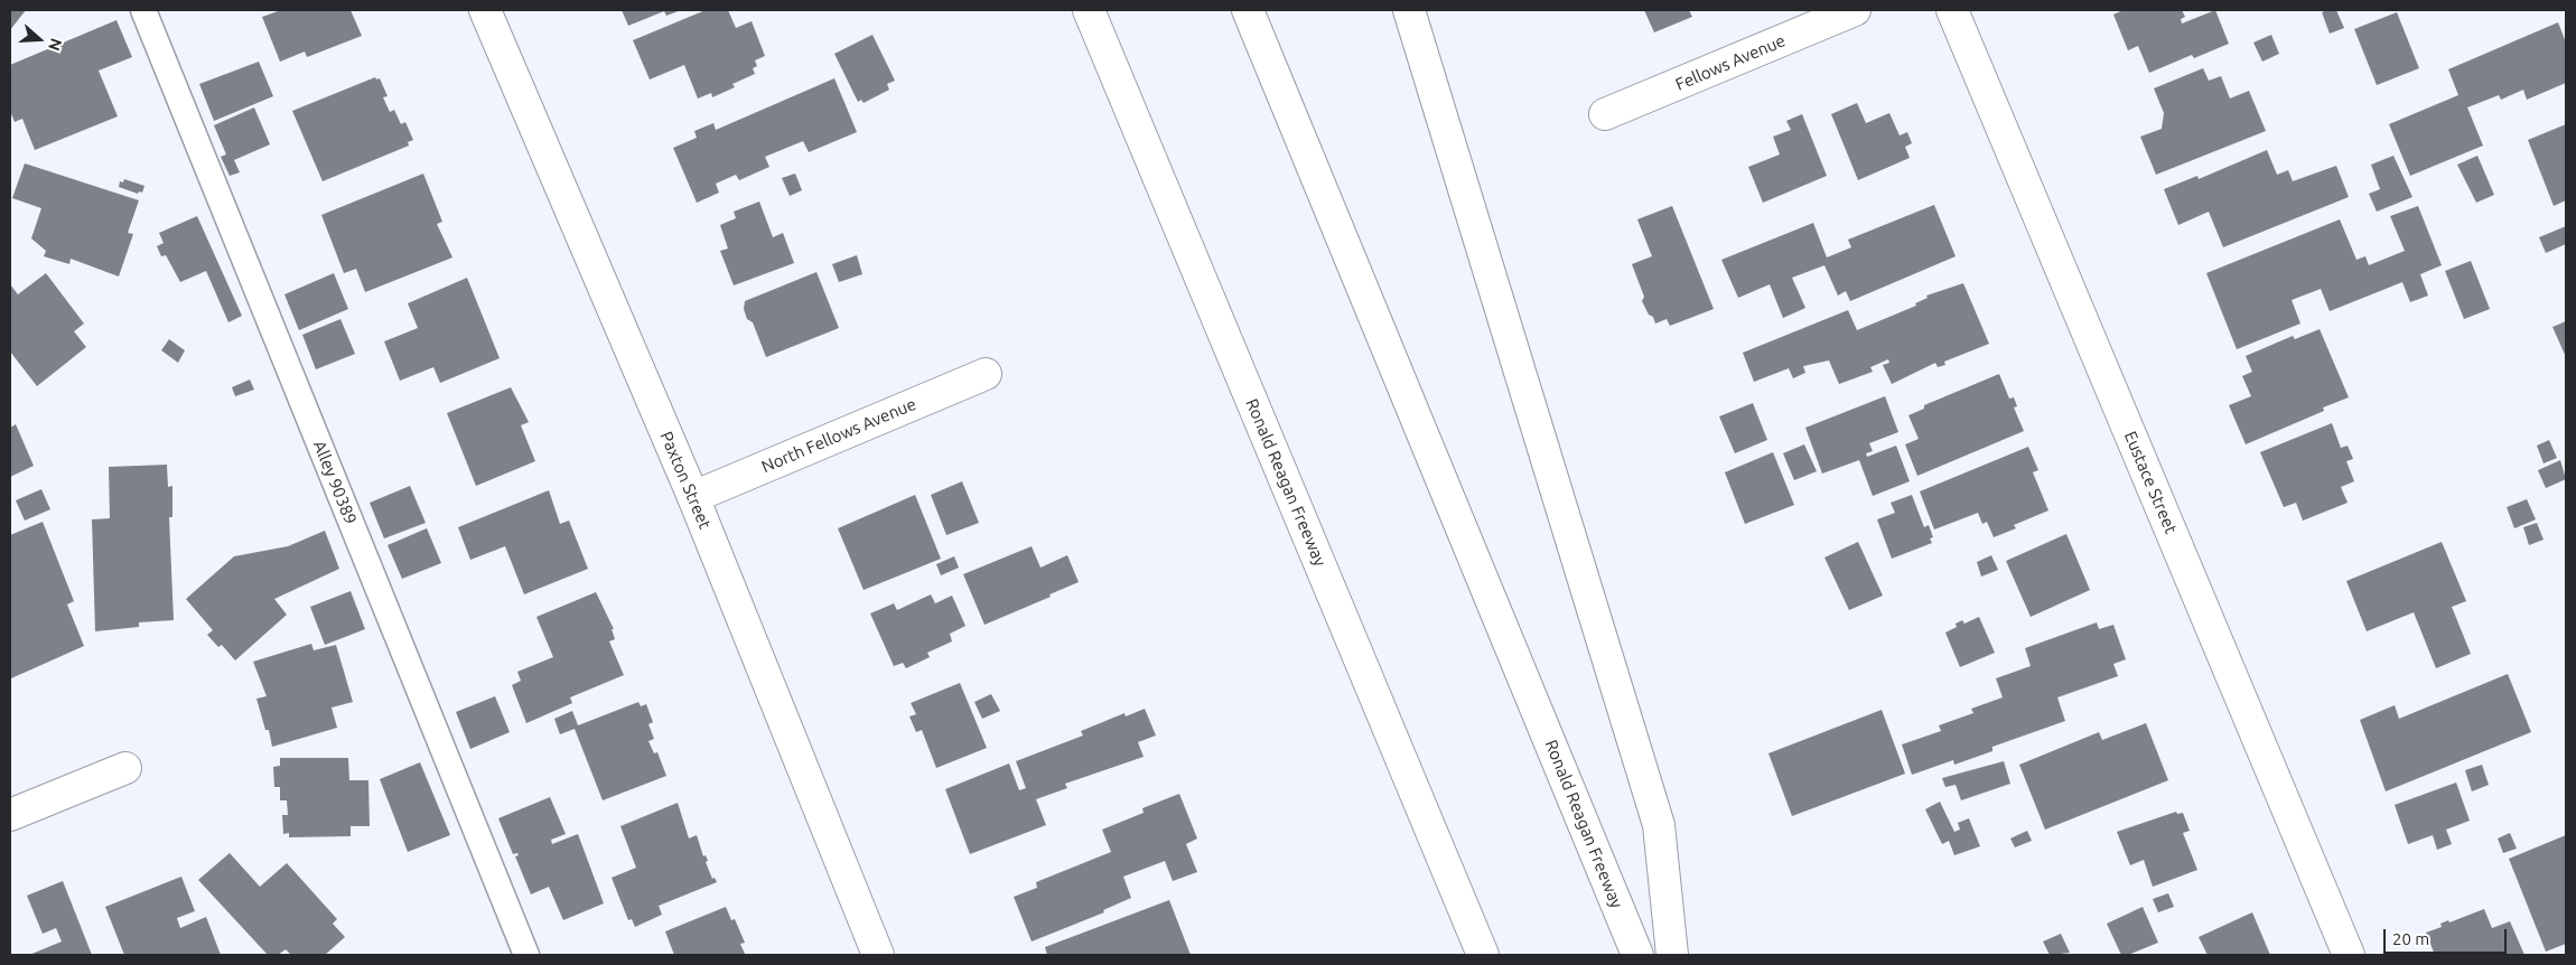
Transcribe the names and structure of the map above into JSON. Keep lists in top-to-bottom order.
{
  "streets": {
    "main road": [
      "Fellows Avenue",
      "North Fellows Avenue",
      "Paxton Street",
      "Ronald Reagan Freeway",
      "Eustace Street"
    ],
    "lane": ["Alley 90389"]
  },
  "crossings": [
    ["North Fellows Avenue", "Paxton Street"]
  ],
  "scale_bar": "20 m",
  "north": "right"
}
